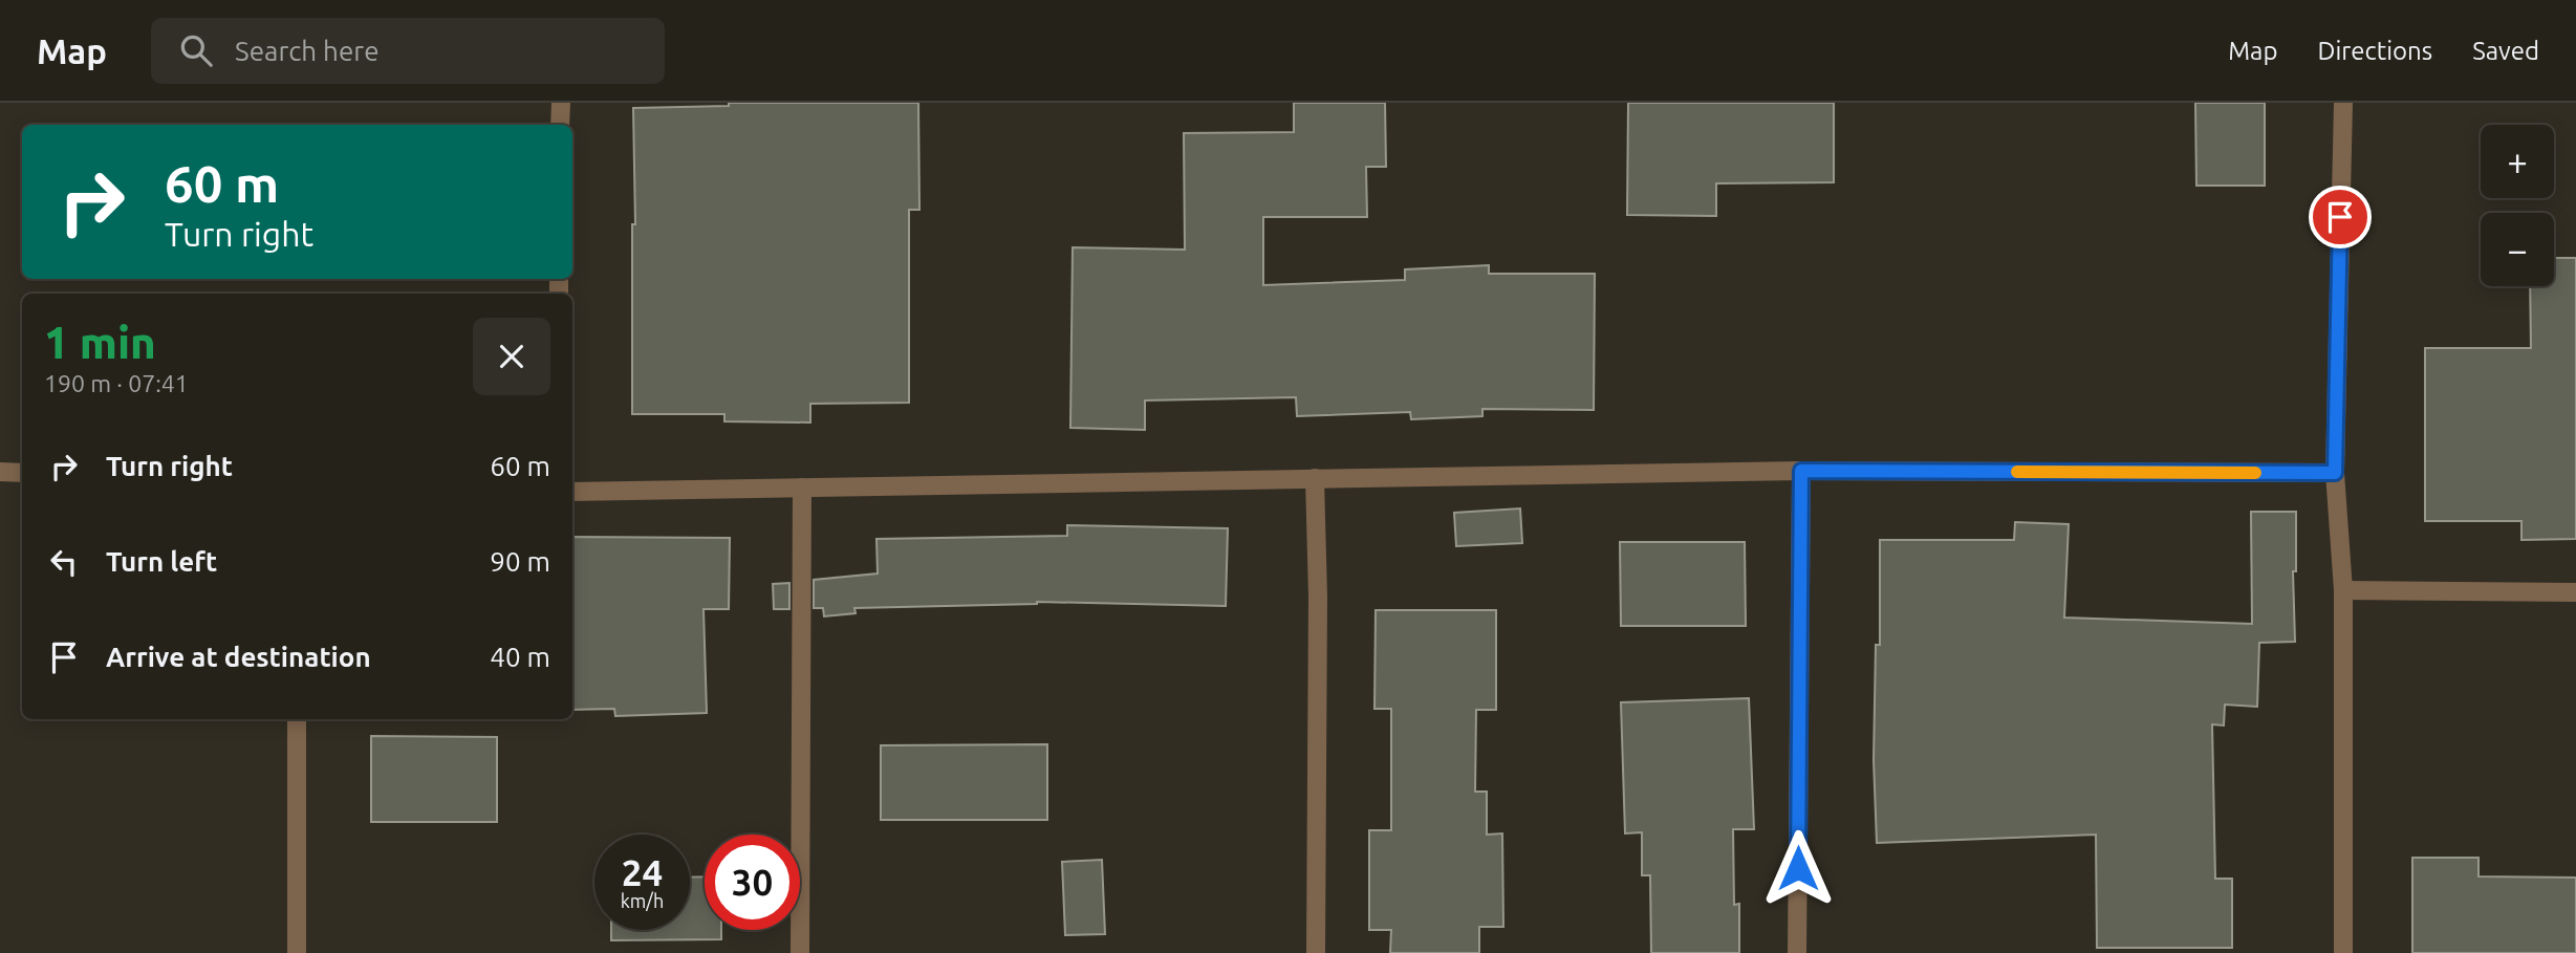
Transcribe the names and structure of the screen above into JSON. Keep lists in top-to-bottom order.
{
  "page": {
    "header": "Map",
    "search": "Search here",
    "nav": ["Map", "Directions", "Saved"],
    "map_buttons": ["+", "−"],
    "turn": ["60 m", "Turn right"],
    "heading": ["1 min", "190 m · 07:41"],
    "list": [
      {
        "name": "Turn right",
        "value": "60 m"
      },
      {
        "name": "Turn left",
        "value": "90 m"
      },
      {
        "name": "Arrive at destination",
        "value": "40 m"
      }
    ],
    "speed": "24 km/h",
    "limit": "30"
  }
}
